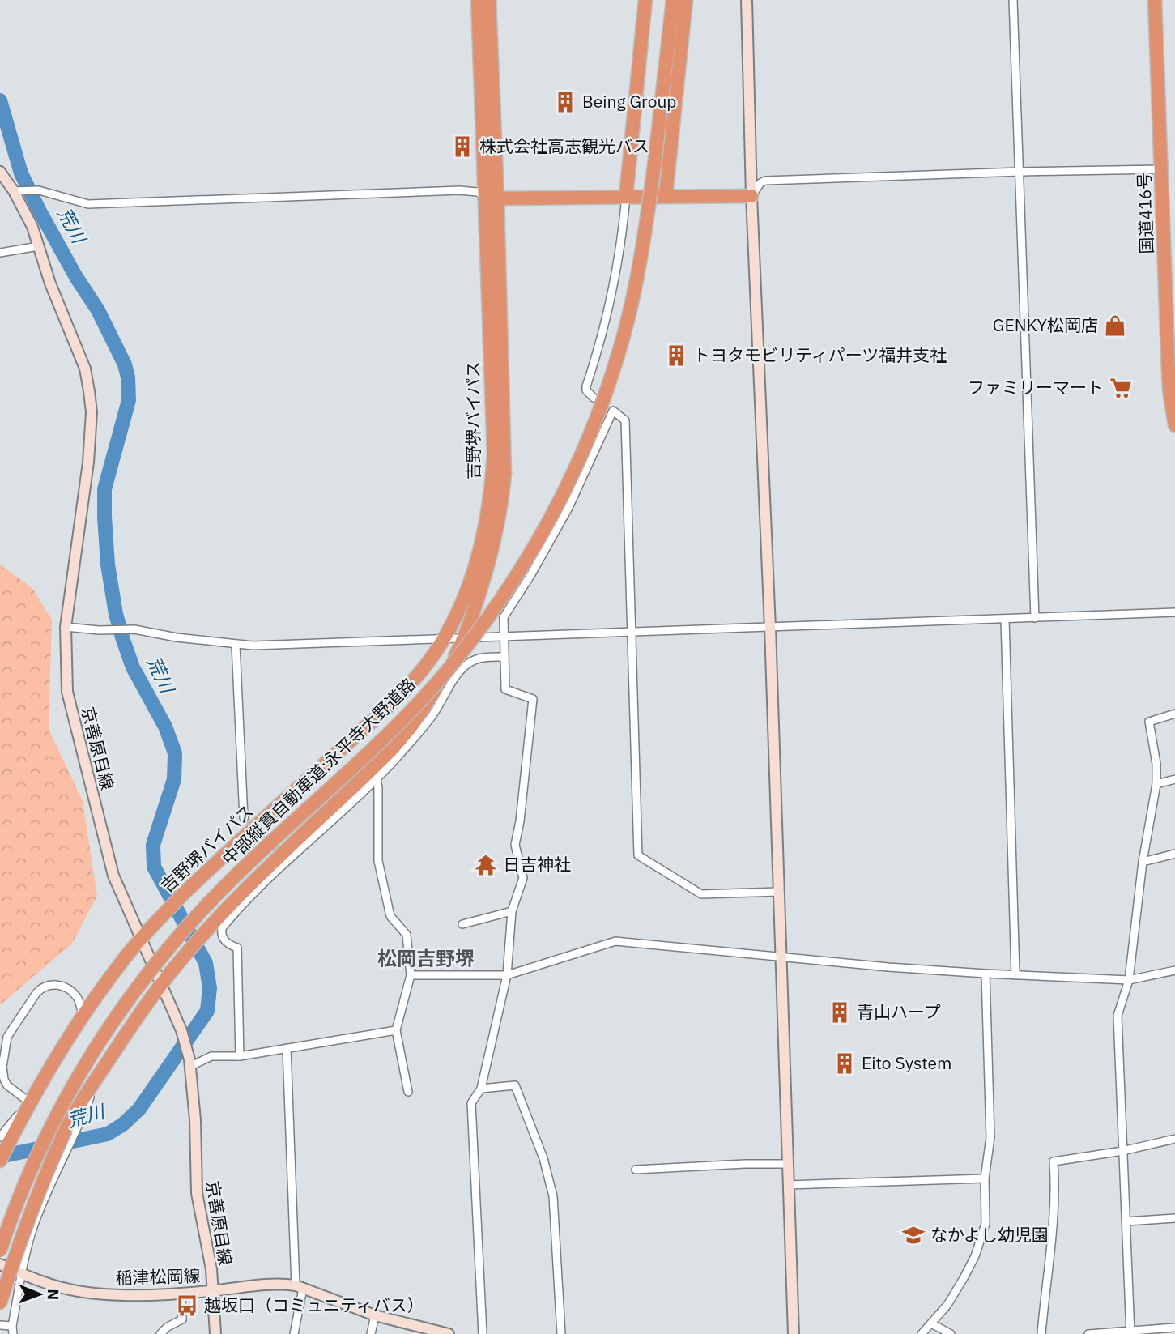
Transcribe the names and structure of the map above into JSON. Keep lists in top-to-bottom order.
{
  "streets": {
    "highway": ["国道416号", "吉野堺バイパス", "中部縦貫自動車道;永平寺大野道路"],
    "main road": ["京善原目線", "稲津松岡線"]
  },
  "crossings": [
    ["吉野堺バイパス", "京善原目線"],
    ["京善原目線", "稲津松岡線"]
  ],
  "districts": ["松岡吉野堺"],
  "water": ["荒川"],
  "places": {
    "building": [
      "Being Group",
      "株式会社高志観光バス",
      "トヨタモビリティパーツ福井支社",
      "青山ハープ",
      "Eito System"
    ],
    "shop": ["GENKY松岡店"],
    "supermarket": ["ファミリーマート"],
    "temple": ["日吉神社"],
    "school or university": ["なかよし幼児園"],
    "bus stop": ["越坂口（コミュニティバス）"]
  },
  "north": "right"
}
